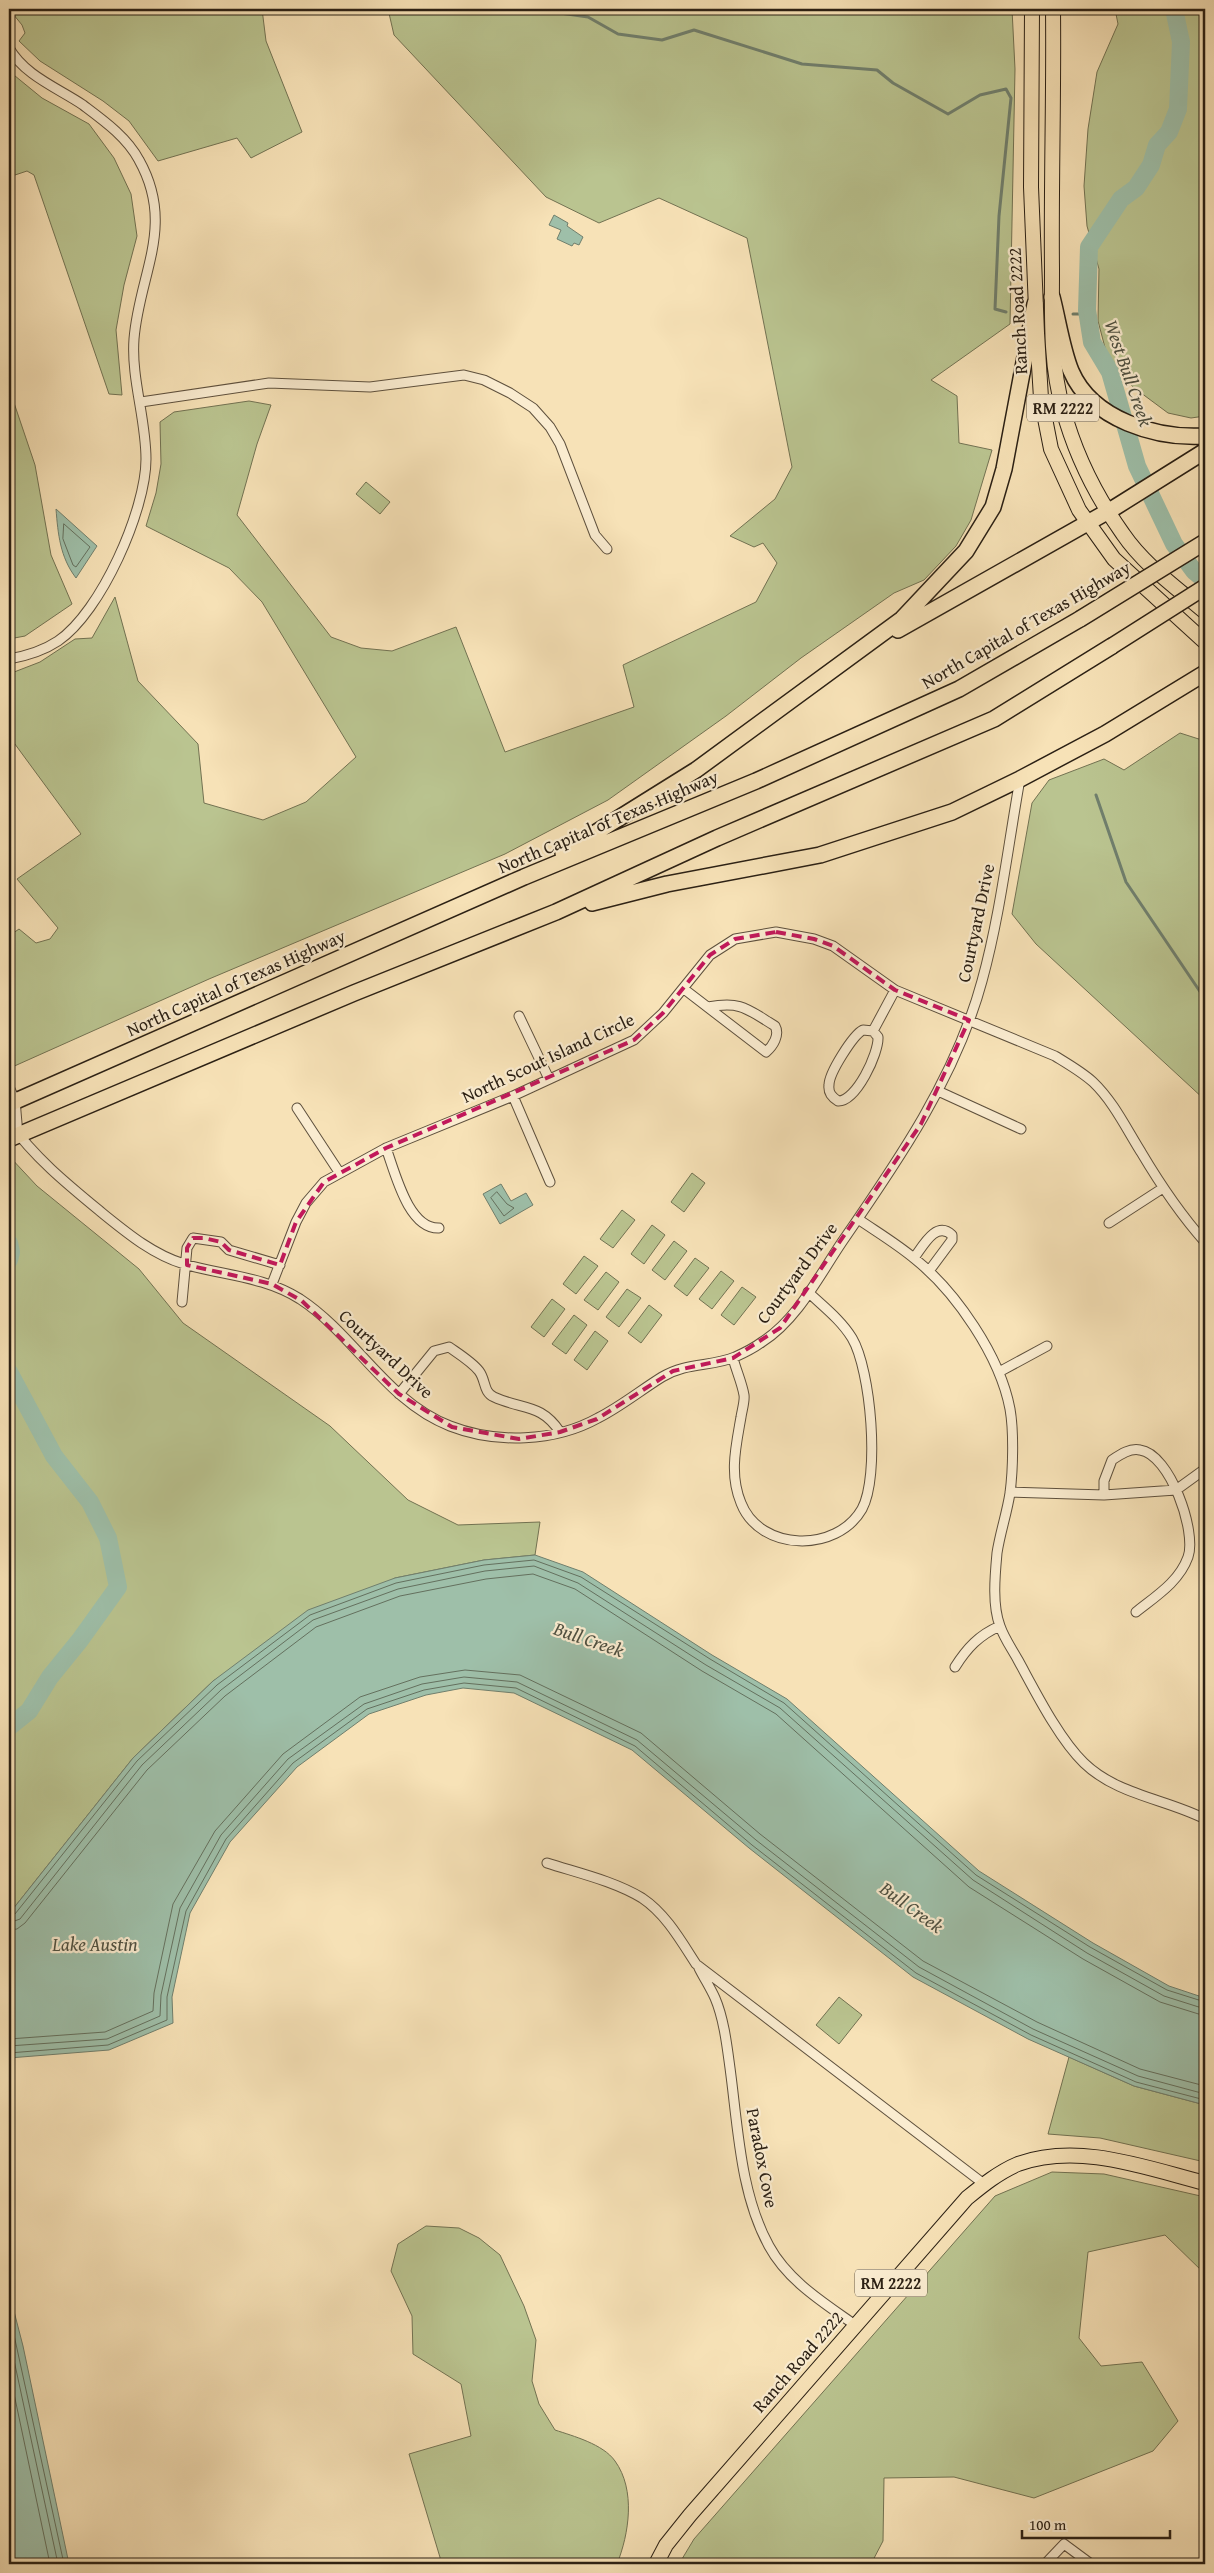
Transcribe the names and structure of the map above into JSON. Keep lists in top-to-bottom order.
{
  "streets": {
    "highway": ["North Capital of Texas Highway"],
    "main road": ["Ranch Road 2222", "RM 2222"],
    "street": ["Courtyard Drive", "North Scout Island Circle", "Paradox Cove"]
  },
  "crossings": [
    ["Ranch Road 2222", "RM 2222"],
    ["Ranch Road 2222", "Paradox Cove"],
    ["Courtyard Drive", "North Scout Island Circle"]
  ],
  "water": ["West Bull Creek", "Bull Creek", "Lake Austin"],
  "scale_bar": "100 m"
}
